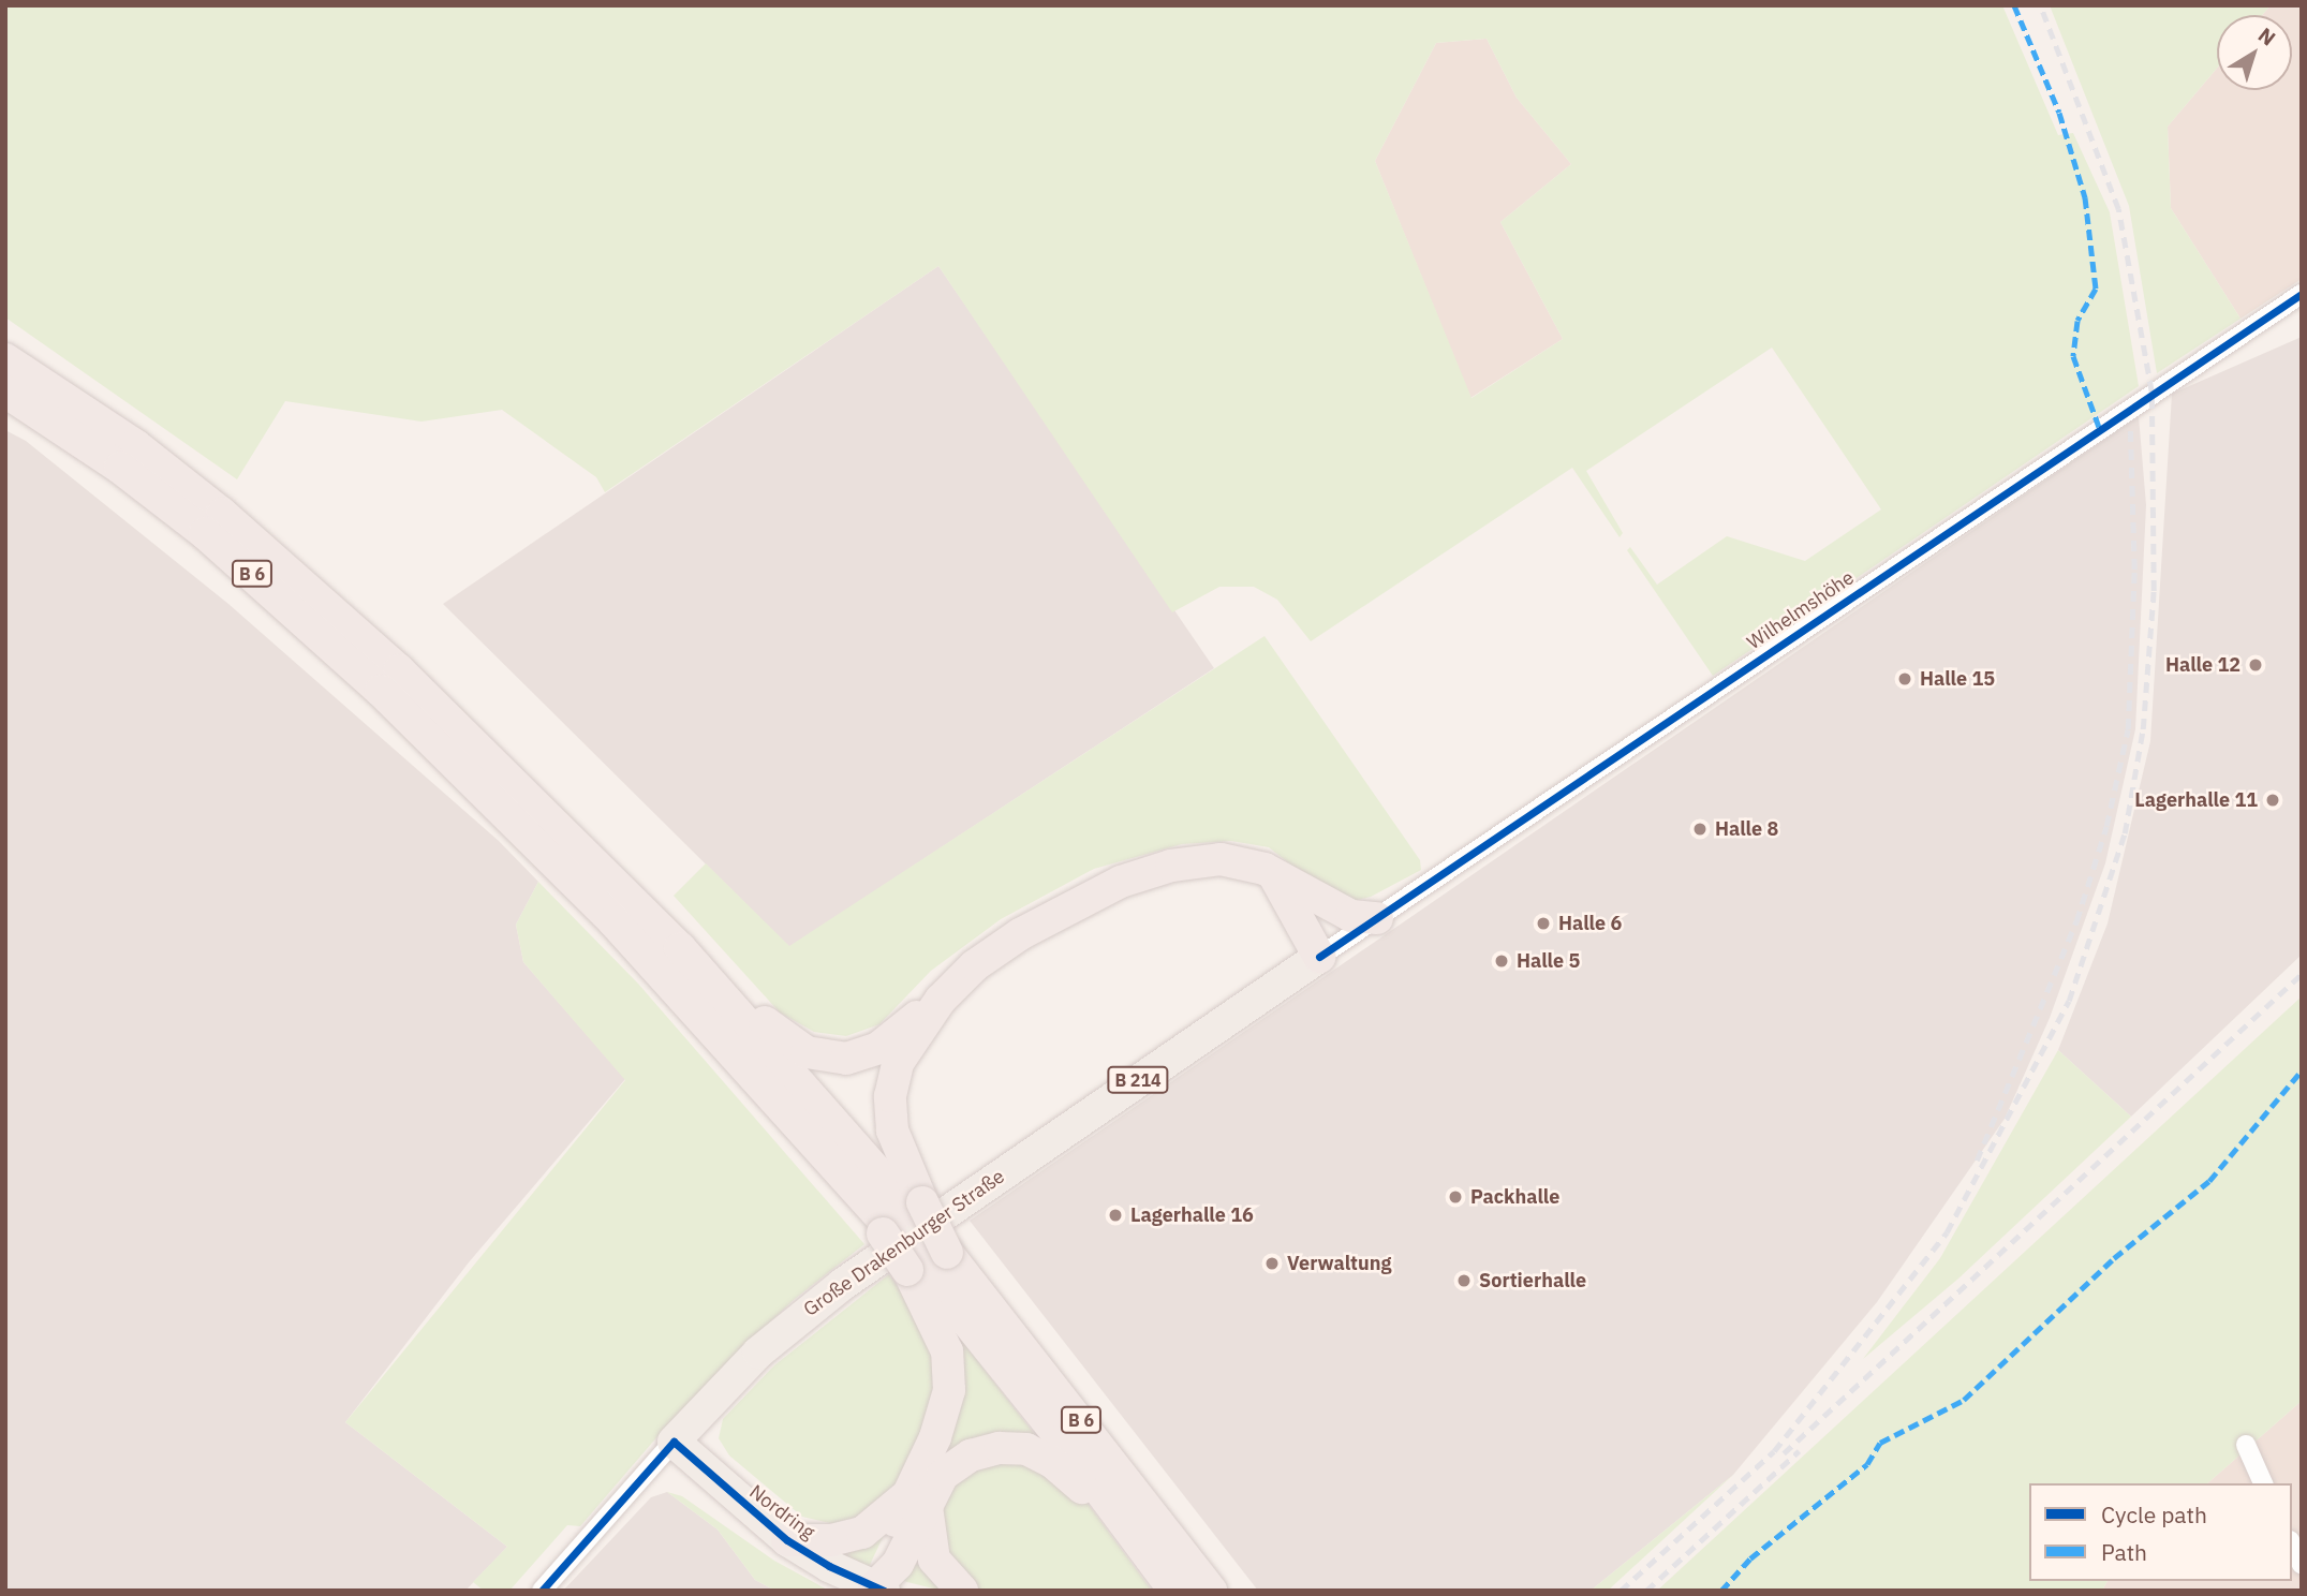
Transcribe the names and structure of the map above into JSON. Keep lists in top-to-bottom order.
{
  "streets": {
    "highway": ["B 6"],
    "main road": ["B 214", "Große Drakenburger Straße", "Nordring"],
    "street": ["Wilhelmshöhe"]
  },
  "crossings": [
    ["B 6", "Nordring"],
    ["Wilhelmshöhe", "Große Drakenburger Straße"],
    ["Große Drakenburger Straße", "Nordring"]
  ],
  "places": [
    "Halle 12",
    "Halle 15",
    "Lagerhalle 11",
    "Halle 8",
    "Halle 6",
    "Halle 5",
    "Packhalle",
    "Lagerhalle 16",
    "Verwaltung",
    "Sortierhalle"
  ],
  "legend": ["Cycle path", "Path"],
  "north": "top right"
}
